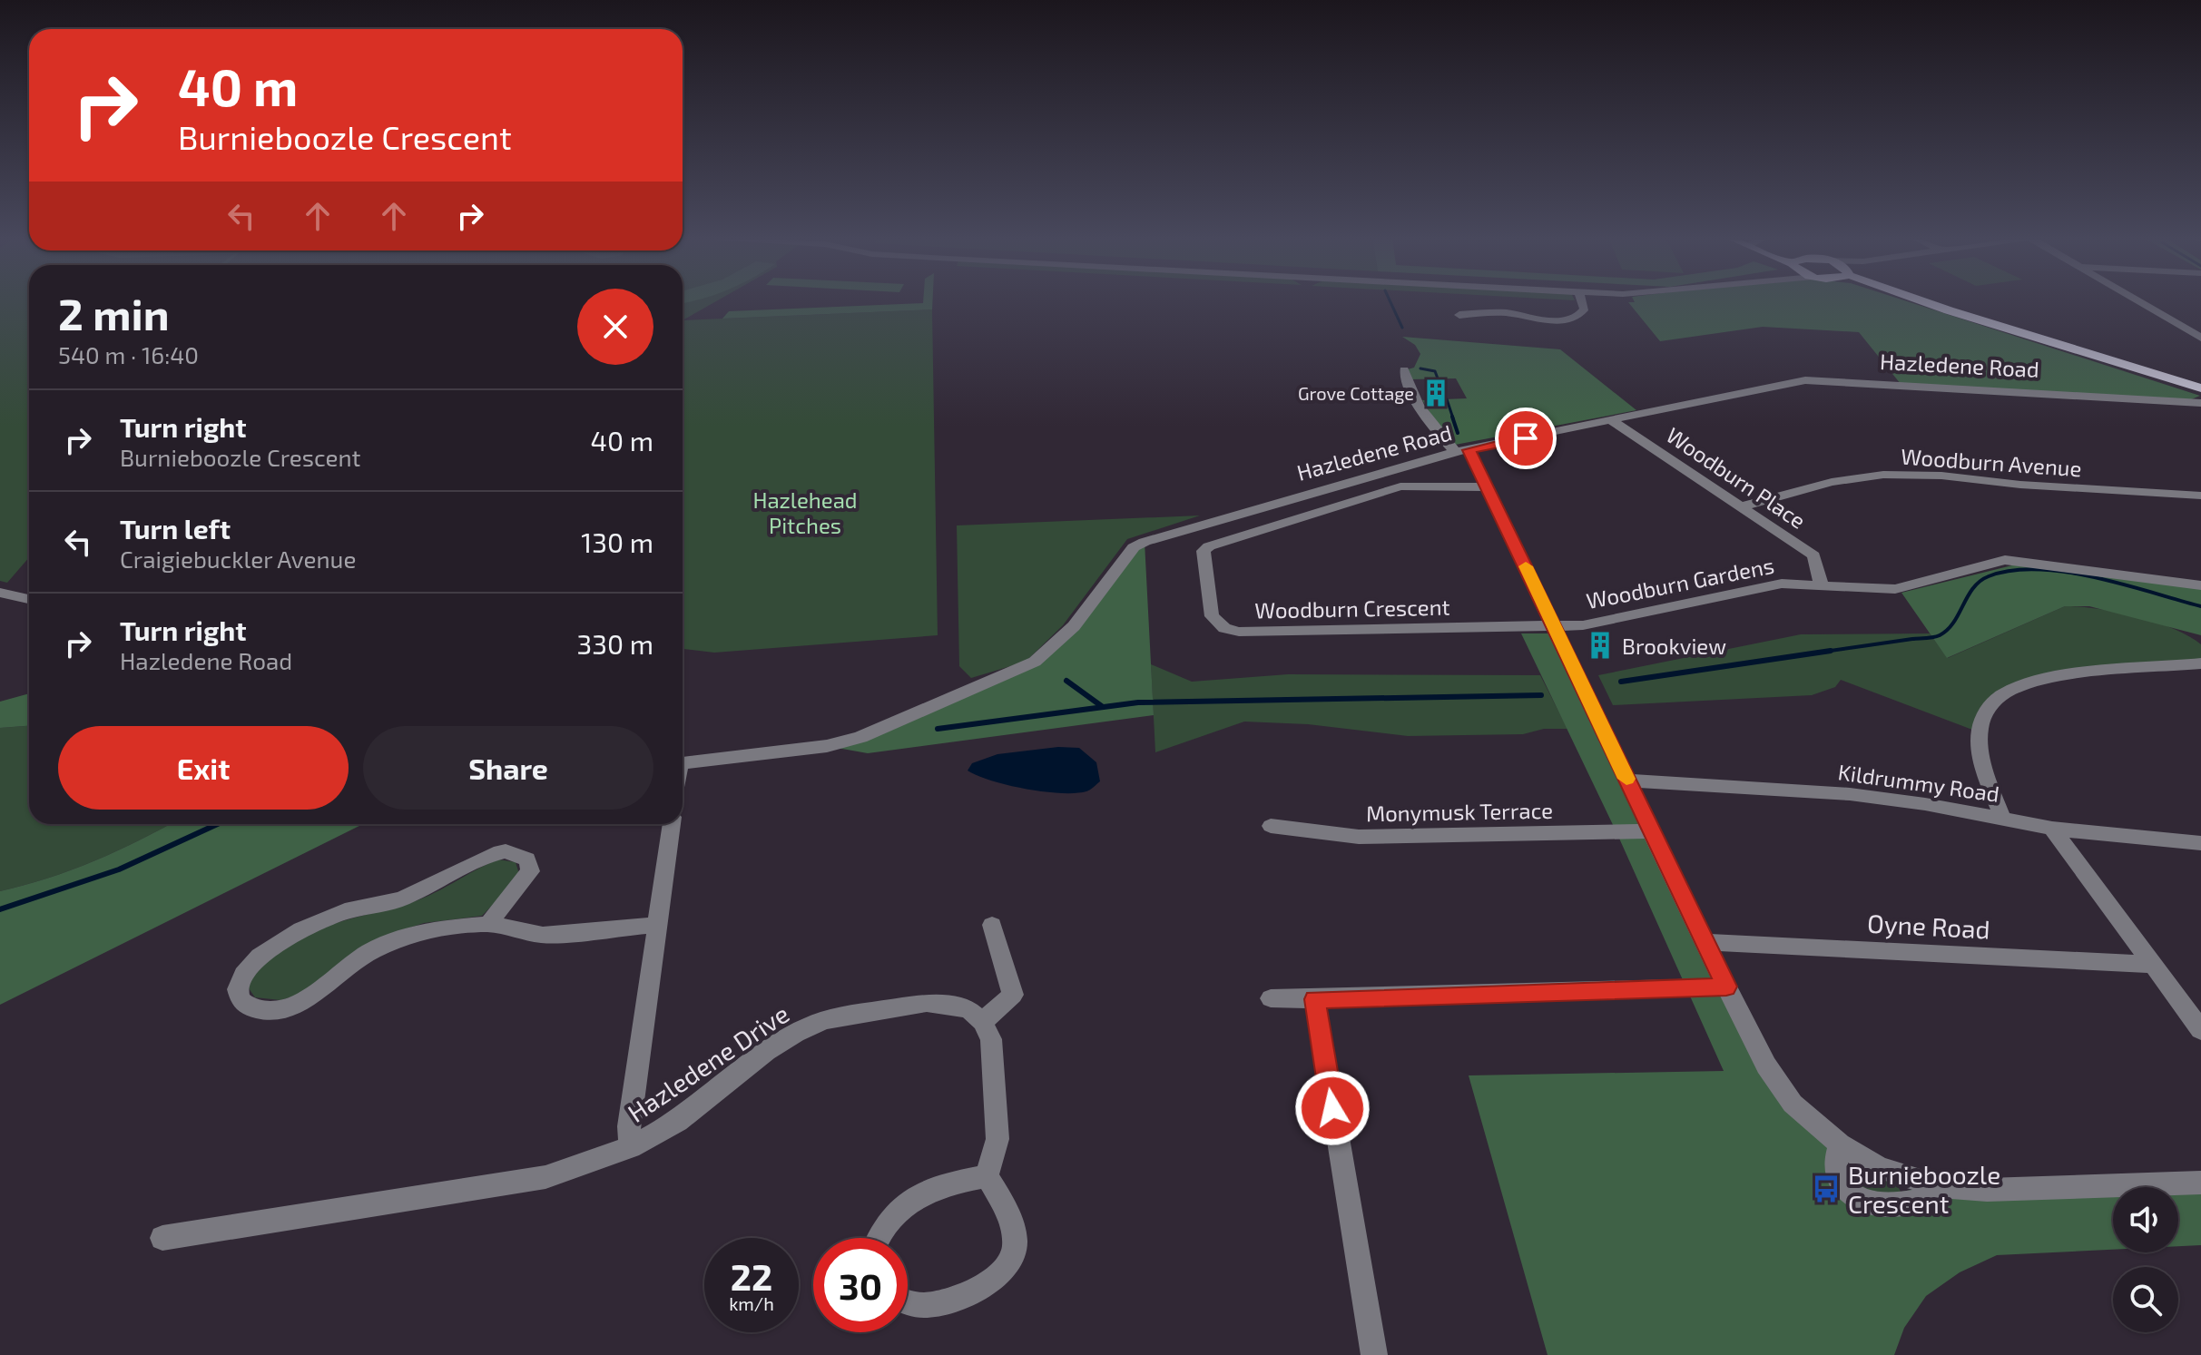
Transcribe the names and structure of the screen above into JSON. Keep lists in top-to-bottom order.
{
  "streets": {
    "street": [
      "Hazledene Road",
      "Woodburn Avenue",
      "Woodburn Place",
      "Woodburn Gardens",
      "Woodburn Crescent",
      "Kildrummy Road",
      "Monymusk Terrace",
      "Oyne Road",
      "Hazledene Drive"
    ]
  },
  "crossings": [
    ["Hazledene Road", "Woodburn Place"],
    ["Woodburn Avenue", "Woodburn Place"],
    ["Woodburn Place", "Woodburn Gardens"],
    ["Woodburn Gardens", "Woodburn Crescent"]
  ],
  "parks": ["Hazlehead Pitches"],
  "places": {
    "building": ["Grove Cottage", "Brookview"],
    "bus stop": ["Burnieboozle Crescent"]
  },
  "page": {
    "turn": ["40 m", "Burnieboozle Crescent"],
    "heading": ["2 min", "540 m · 16:40"],
    "list": [
      {
        "name": "Turn right",
        "note": "Burnieboozle Crescent",
        "value": "40 m"
      },
      {
        "name": "Turn left",
        "note": "Craigiebuckler Avenue",
        "value": "130 m"
      },
      {
        "name": "Turn right",
        "note": "Hazledene Road",
        "value": "330 m"
      }
    ],
    "buttons": ["Exit", "Share"],
    "speed": "22 km/h",
    "limit": "30"
  }
}
